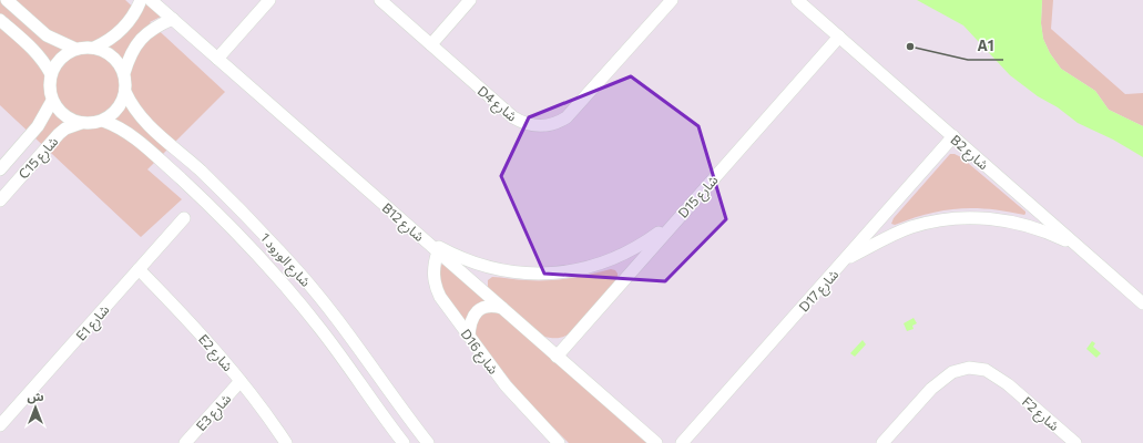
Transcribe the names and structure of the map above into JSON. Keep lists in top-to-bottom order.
{
  "streets": {
    "street": [
      "D4 شارع",
      "B2 شارع",
      "C15 شارع",
      "D15 شارع",
      "B12 شارع",
      "شارع الورود 1",
      "D17 شارع",
      "E1 شارع",
      "D16 شارع",
      "E2 شارع",
      "E3 شارع",
      "F2 شارع"
    ]
  },
  "crossings": [
    ["B2 شارع", "D15 شارع"],
    ["B2 شارع", "D17 شارع"],
    ["C15 شارع", "شارع الورود 1"],
    ["D15 شارع", "B12 شارع"],
    ["B12 شارع", "D16 شارع"],
    ["E1 شارع", "E2 شارع"],
    ["E2 شارع", "E3 شارع"]
  ],
  "places": ["A1"],
  "north": "top"
}
